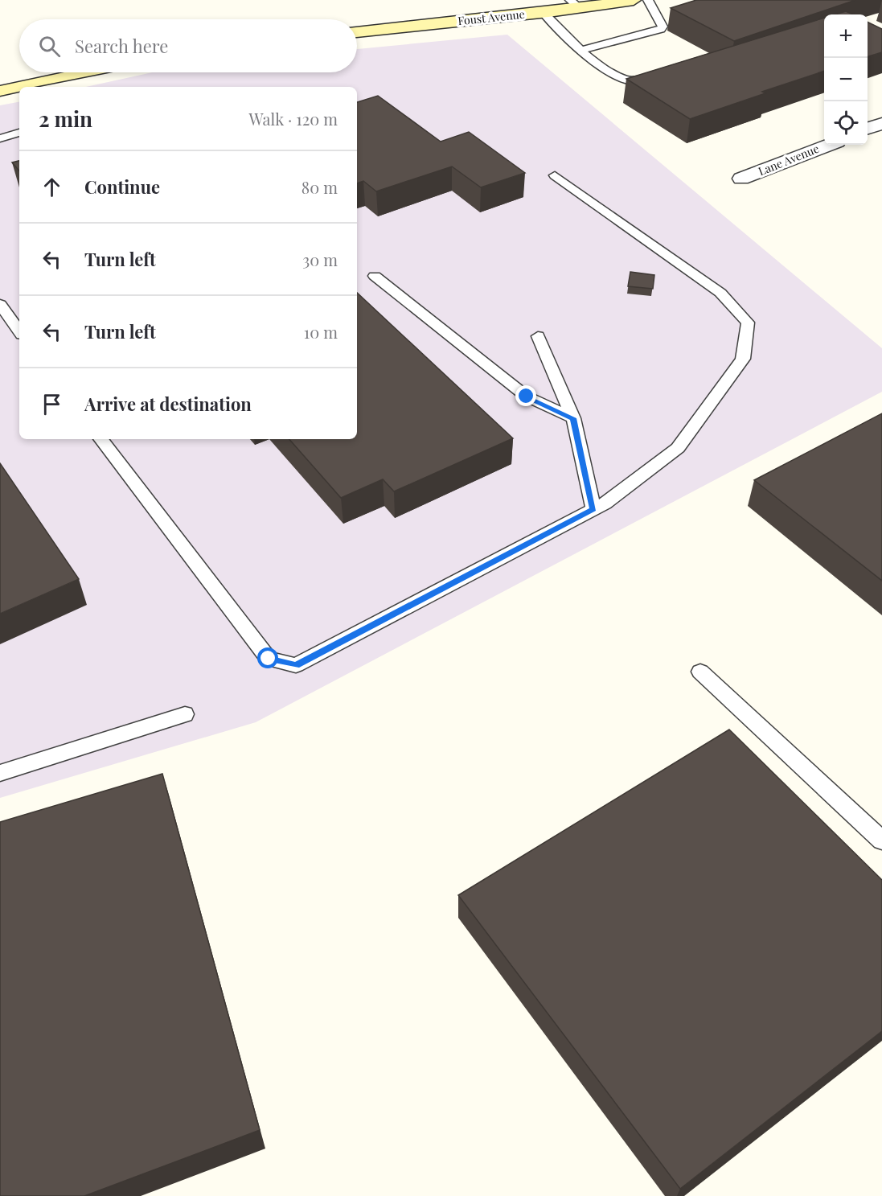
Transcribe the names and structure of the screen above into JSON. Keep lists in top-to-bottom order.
{
  "streets": {
    "street": ["Foust Avenue", "Lane Avenue"]
  },
  "page": {
    "map_buttons": ["+", "−"],
    "search": "Search here",
    "heading": ["2 min", "Walk · 120 m"],
    "list": [
      ["Continue", "80 m"],
      ["Turn left", "30 m"],
      ["Turn left", "10 m"],
      "Arrive at destination"
    ]
  }
}
